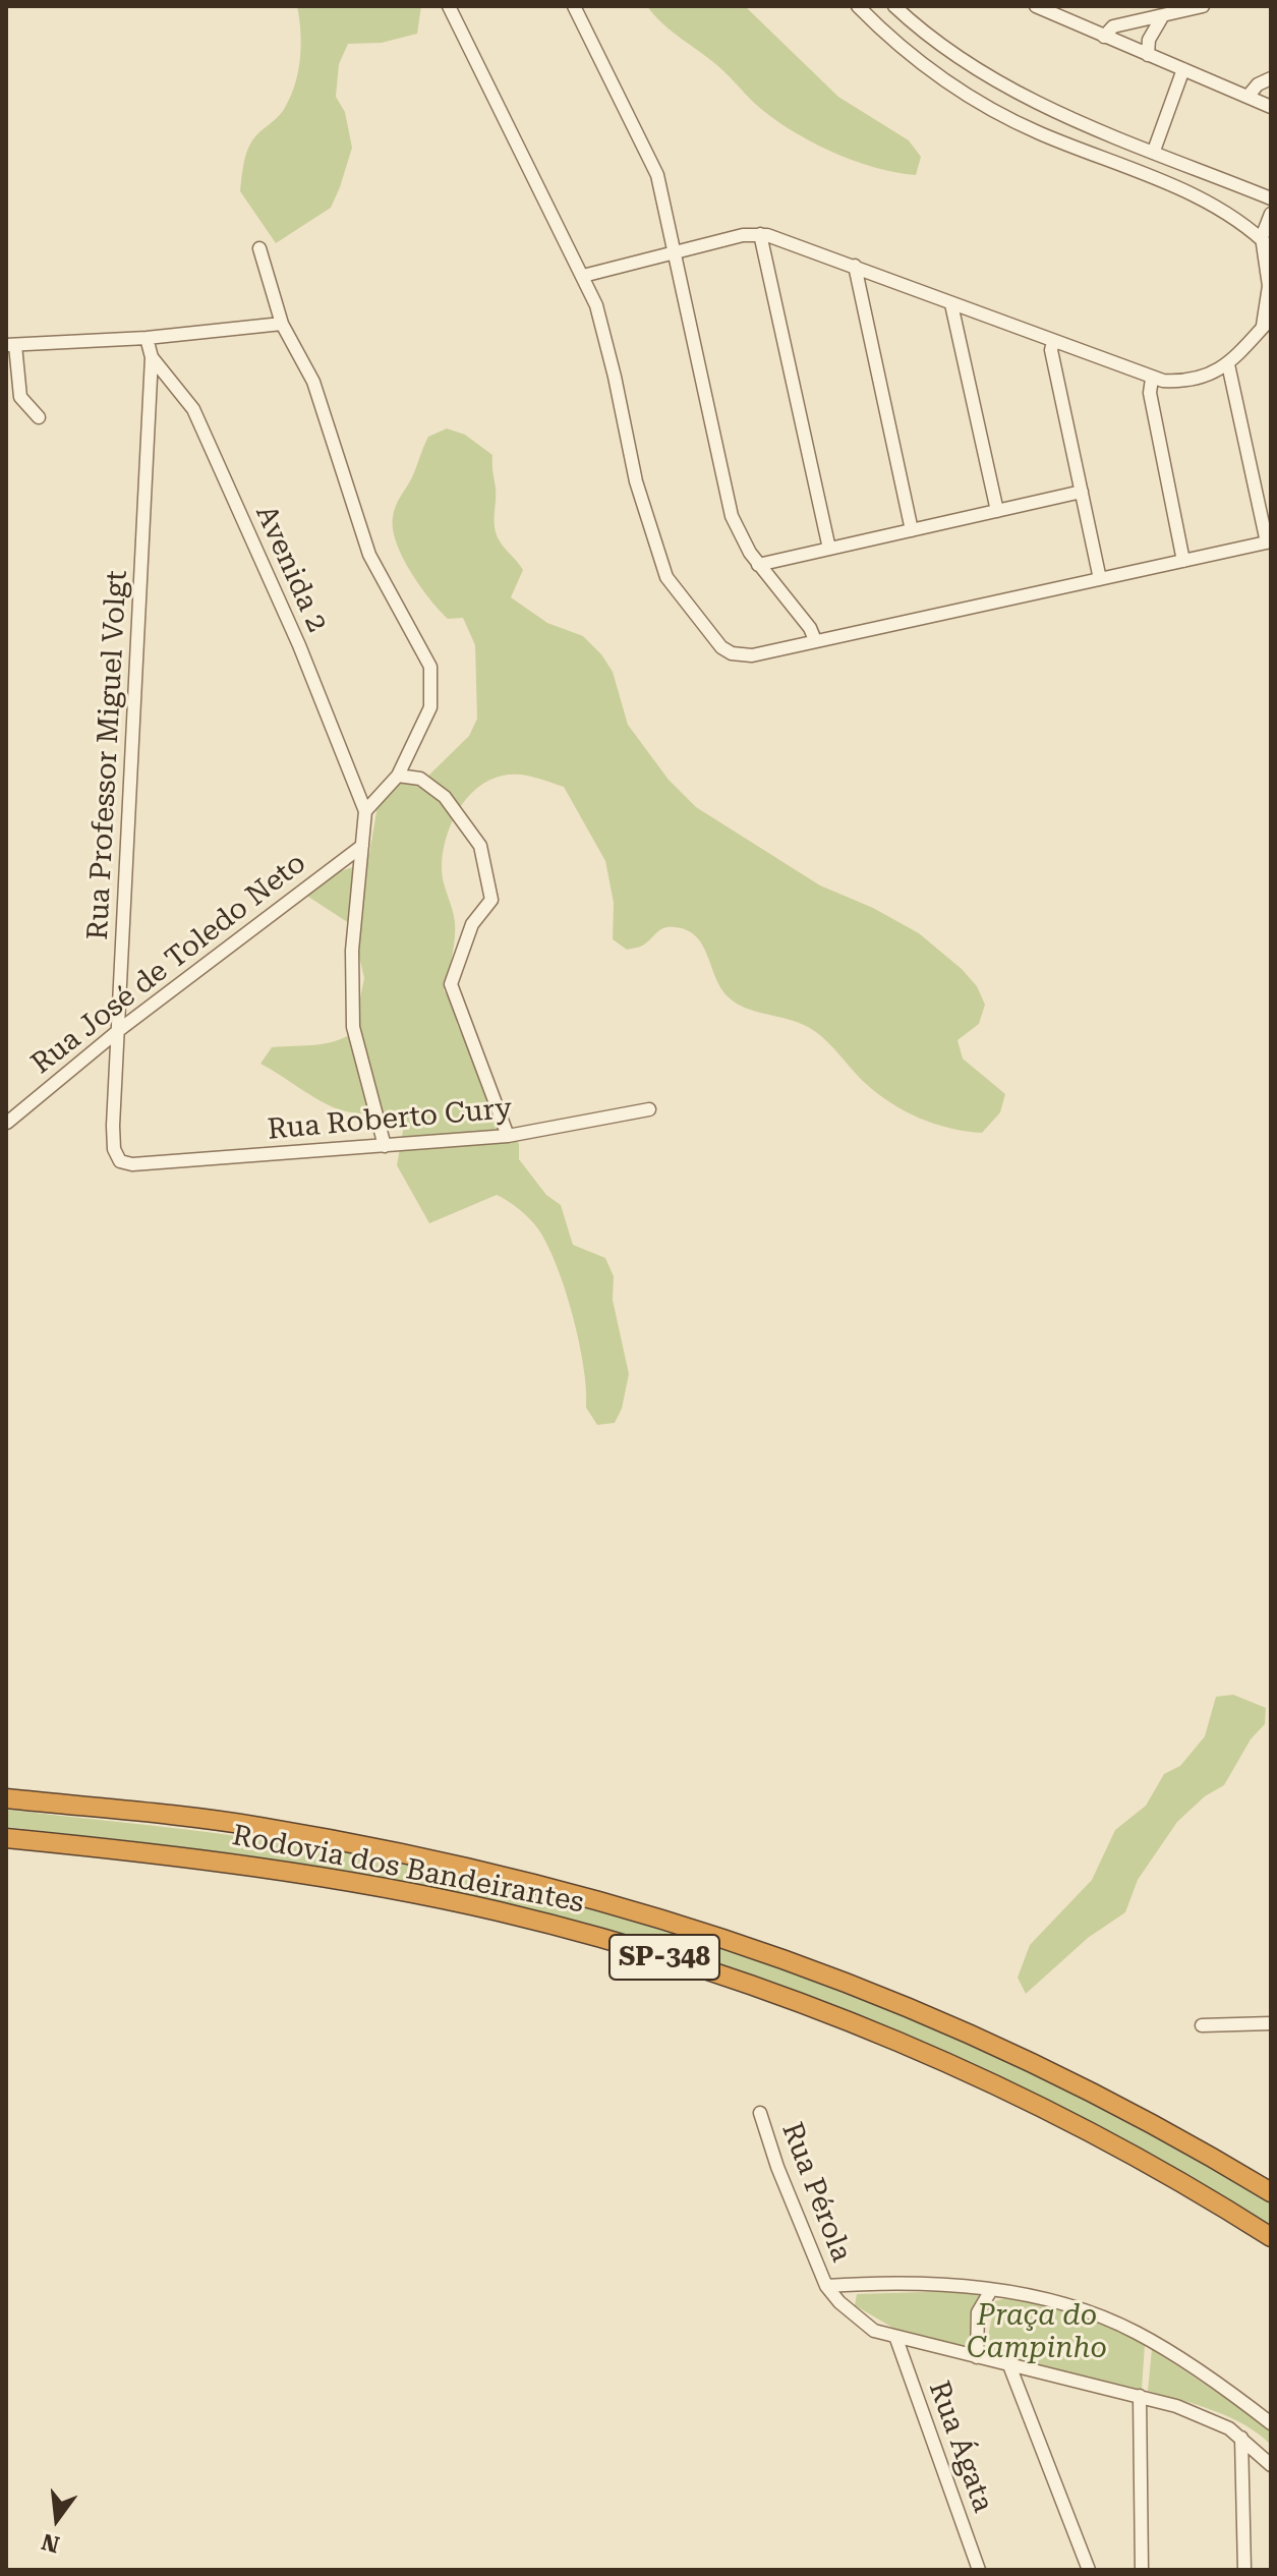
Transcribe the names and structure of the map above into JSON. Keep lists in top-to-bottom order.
{
  "streets": {
    "highway": ["Rodovia dos Bandeirantes", "SP-348"],
    "street": [
      "Avenida 2",
      "Rua Professor Miguel Volgt",
      "Rua José de Toledo Neto",
      "Rua Roberto Cury",
      "Rua Pérola",
      "Rua Ágata"
    ]
  },
  "crossings": [
    ["Avenida 2", "Rua Professor Miguel Volgt"],
    ["Rua Professor Miguel Volgt", "Rua José de Toledo Neto"],
    ["Rua Professor Miguel Volgt", "Rua Roberto Cury"],
    ["Rua Pérola", "Rua Ágata"]
  ],
  "parks": ["Praça do Campinho"],
  "north": "bottom"
}
